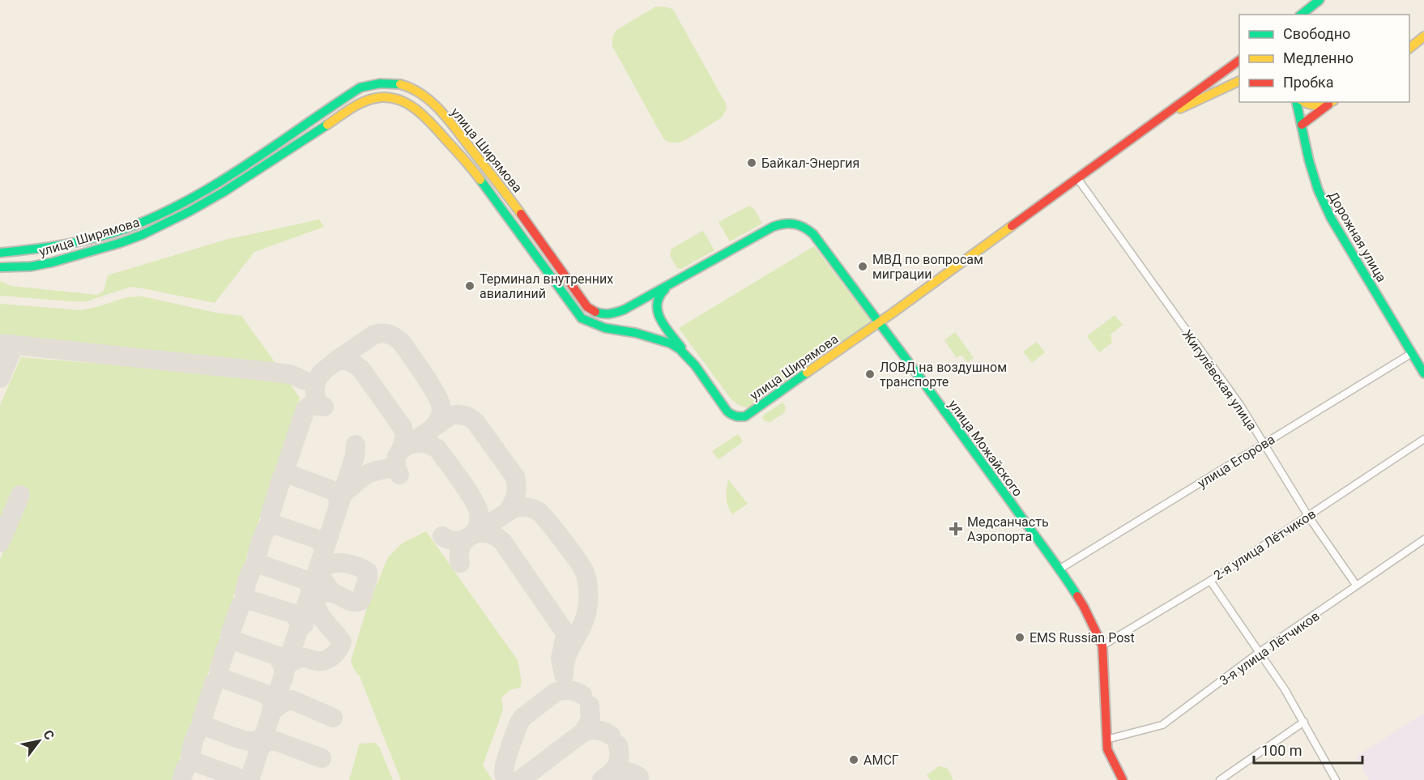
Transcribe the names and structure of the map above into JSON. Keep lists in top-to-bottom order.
{
  "streets": {
    "main road": ["улица Ширямова", "Дорожная улица", "улица Можайского"],
    "street": [
      "Жигулёвская улица",
      "улица Егорова",
      "2-я улица Лётчиков",
      "3-я улица Лётчиков"
    ]
  },
  "crossings": [
    ["улица Ширямова", "Жигулёвская улица"],
    ["улица Ширямова", "улица Можайского"],
    ["Дорожная улица", "улица Егорова"],
    ["Жигулёвская улица", "улица Егорова"],
    ["Жигулёвская улица", "2-я улица Лётчиков"],
    ["Жигулёвская улица", "3-я улица Лётчиков"],
    ["улица Можайского", "улица Егорова"],
    ["улица Можайского", "2-я улица Лётчиков"],
    ["улица Можайского", "3-я улица Лётчиков"]
  ],
  "places": {
    "other": [
      "Байкал-Энергия",
      "МВД по вопросам миграции",
      "Терминал внутренних авиалиний",
      "ЛОВД на воздушном транспорте",
      "EMS Russian Рost",
      "АМСГ"
    ],
    "health": ["Медсанчасть Аэропорта"]
  },
  "legend": ["Свободно", "Медленно", "Пробка"],
  "scale_bar": "100 m",
  "north": "top right"
}
